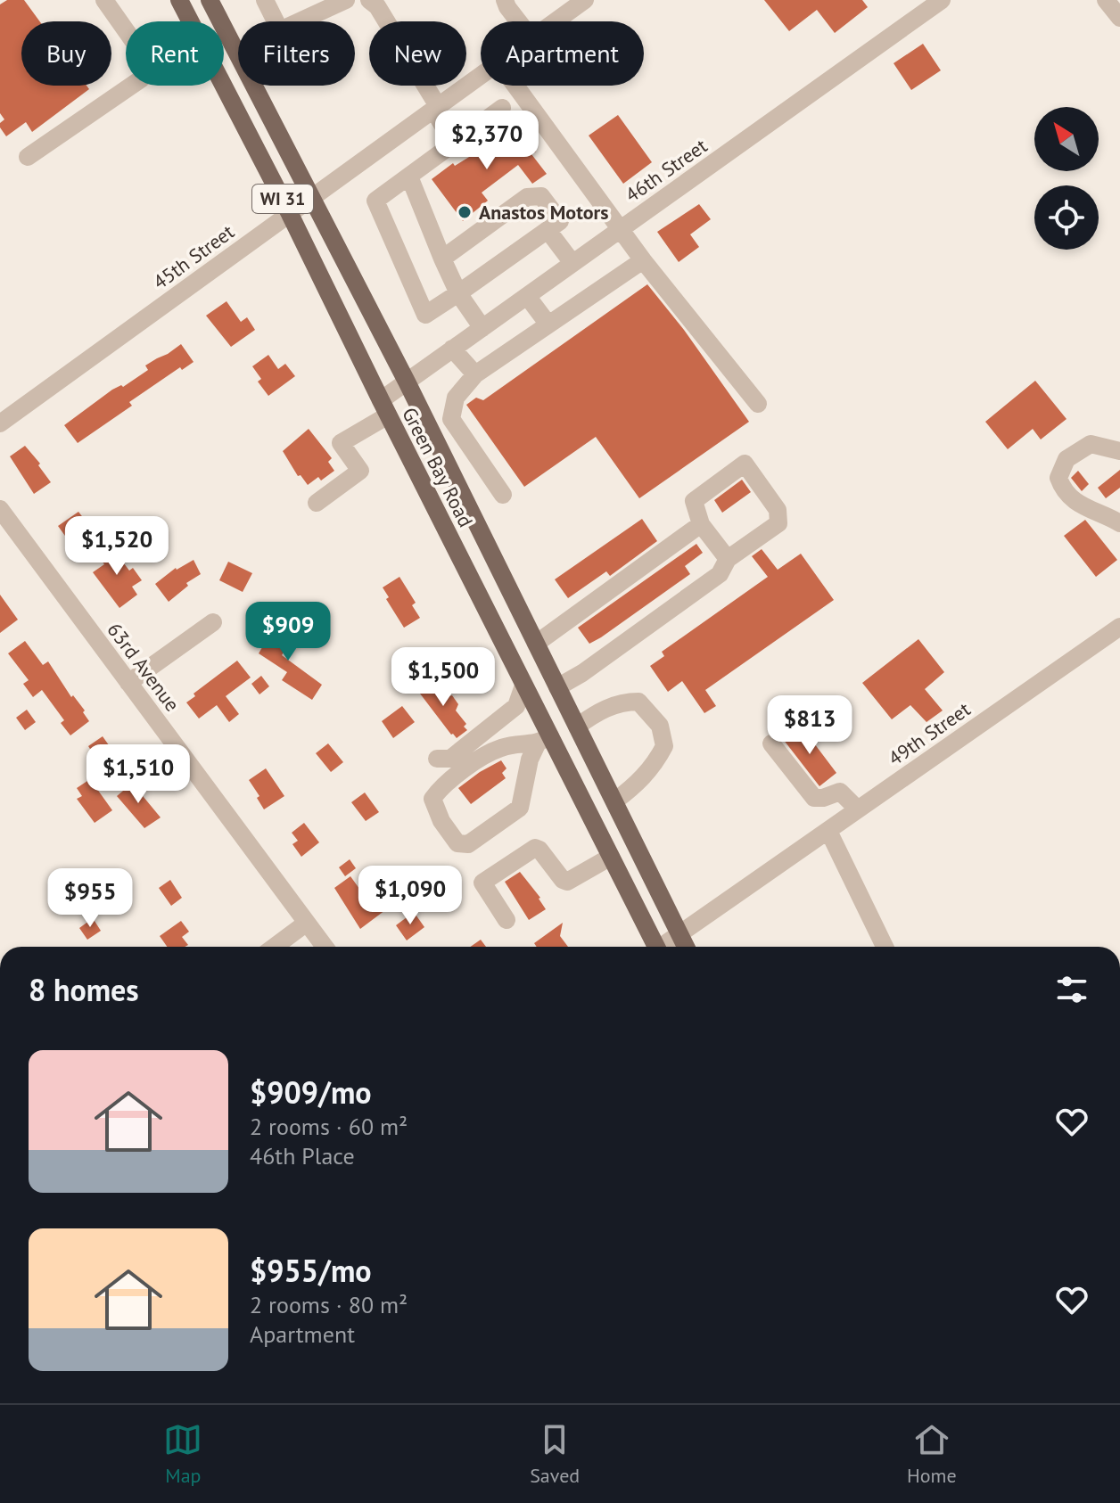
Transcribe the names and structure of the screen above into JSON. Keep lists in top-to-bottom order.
{
  "streets": {
    "main road": ["WI 31", "Green Bay Road"],
    "street": [
      "46th Street",
      "45th Street",
      "63rd Avenue",
      "49th Street"
    ]
  },
  "crossings": [
    ["46th Street", "Green Bay Road"],
    ["45th Street", "Green Bay Road"],
    ["Green Bay Road", "49th Street"]
  ],
  "places": ["Anastos Motors"],
  "north": "top left",
  "page": {
    "chip": [
      "Buy",
      "Rent",
      "Filters",
      "New",
      "Apartment"
    ],
    "price": [
      "$2,370",
      "$1,520",
      "$909",
      "$1,500",
      "$813",
      "$1,510",
      "$1,090",
      "$955"
    ],
    "heading": "8 homes",
    "list": [
      {
        "name": "$909/mo",
        "note": "2 rooms · 60 m² · 46th Place"
      },
      {
        "name": "$955/mo",
        "note": "2 rooms · 80 m² · Apartment"
      }
    ],
    "tabs": ["Map", "Saved", "Home"]
  }
}
